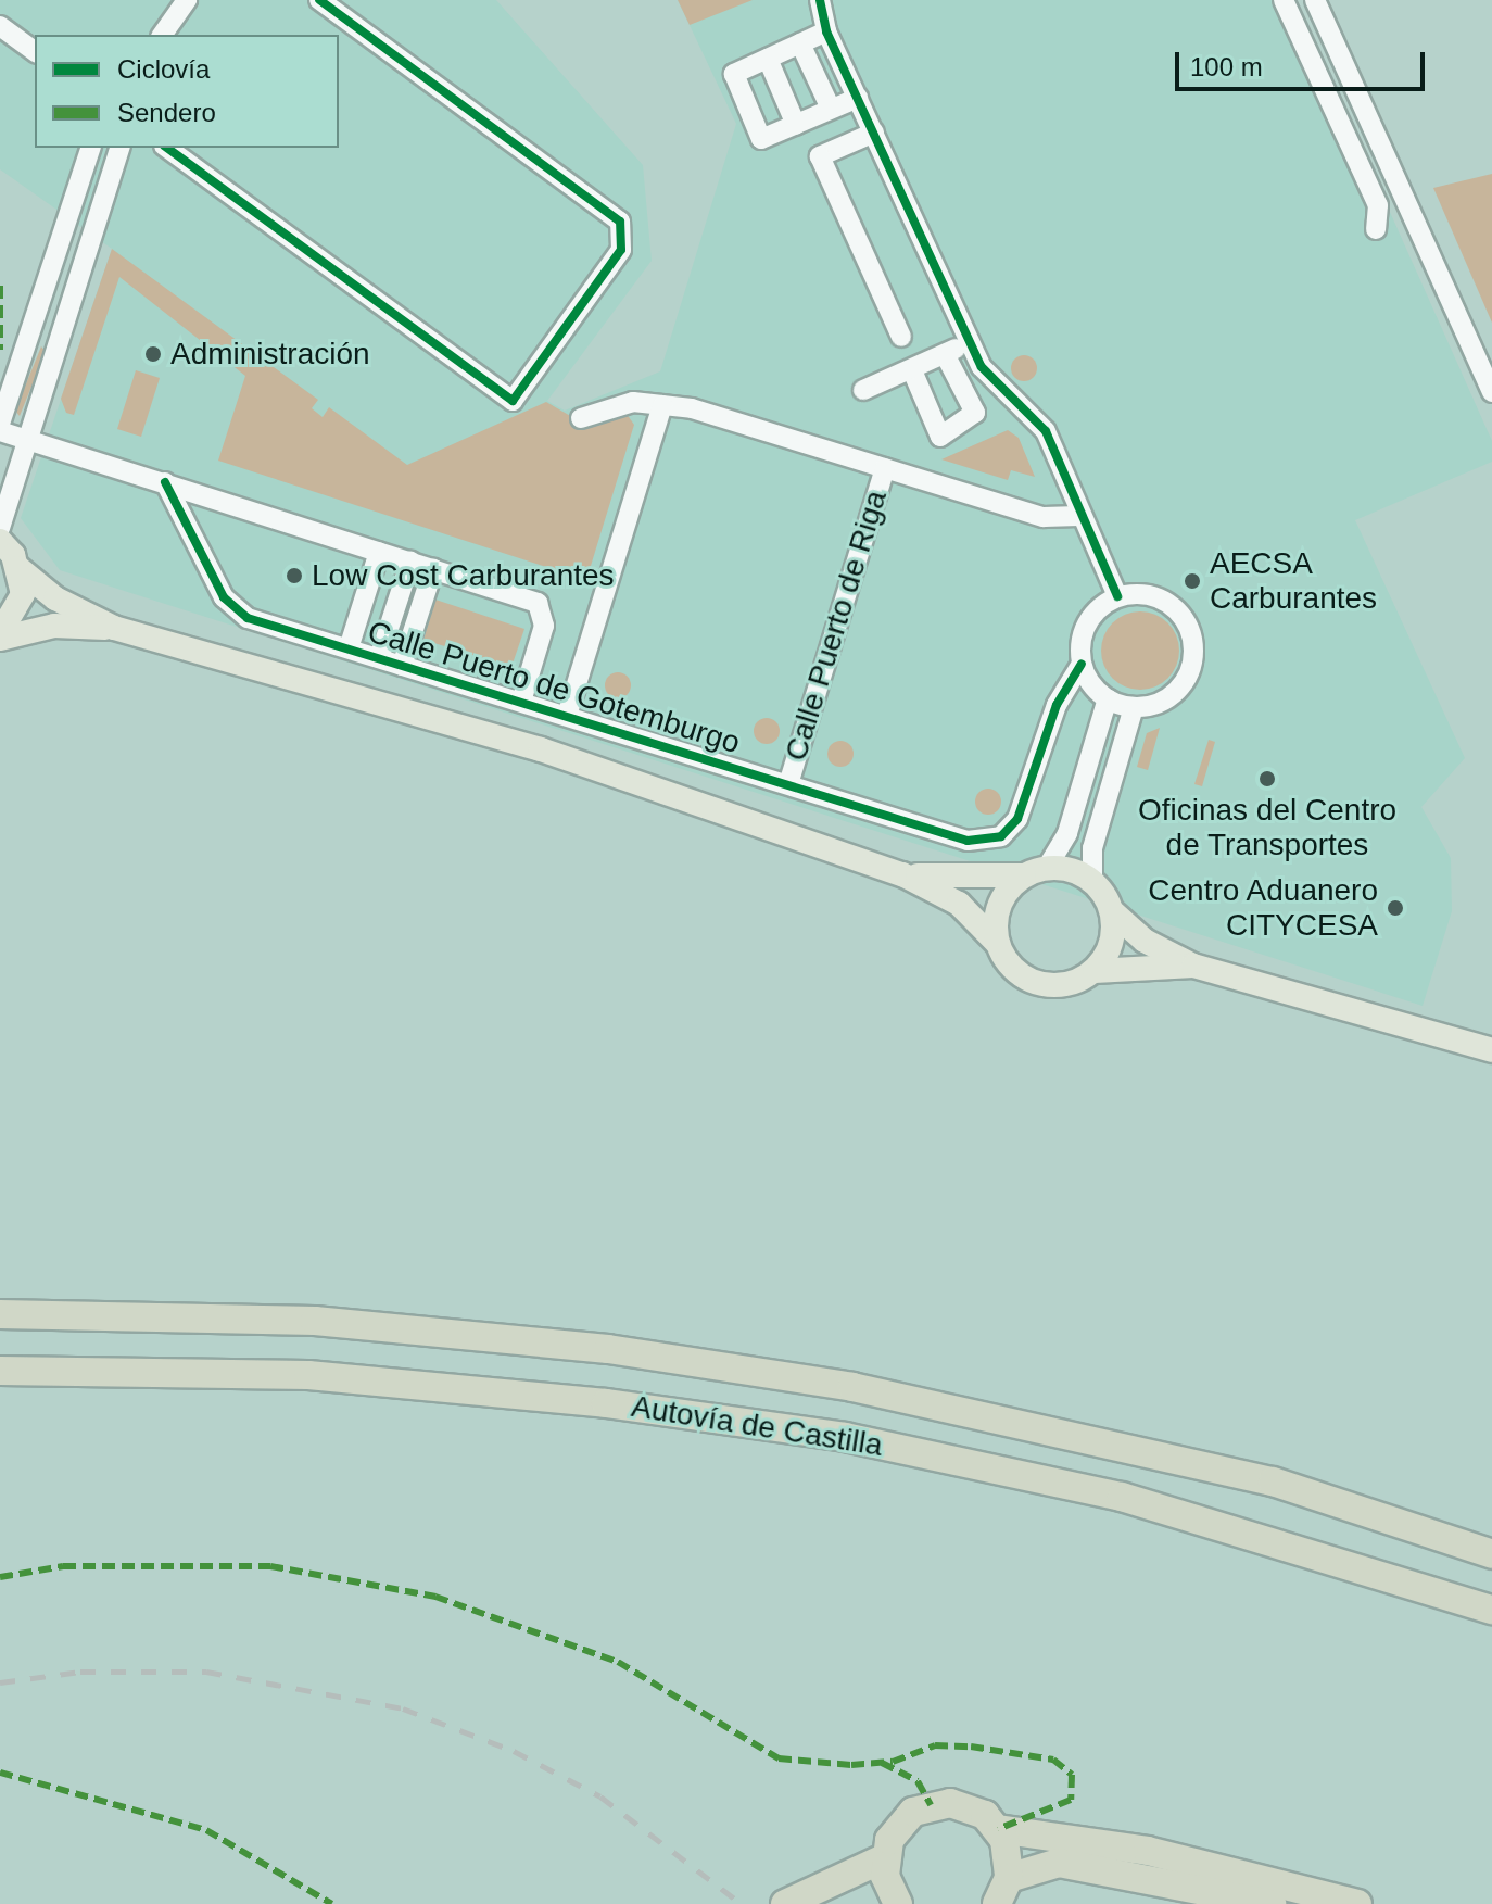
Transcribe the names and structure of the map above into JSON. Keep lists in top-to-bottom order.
{
  "streets": {
    "highway": ["Autovía de Castilla"],
    "street": ["Calle Puerto de Riga", "Calle Puerto de Gotemburgo"]
  },
  "crossings": [
    ["Calle Puerto de Riga", "Calle Puerto de Gotemburgo"]
  ],
  "places": [
    "Administración",
    "Low Cost Carburantes",
    "AECSA Carburantes",
    "Oficinas del Centro de Transportes",
    "Centro Aduanero CITYCESA"
  ],
  "legend": ["Ciclovía", "Sendero"],
  "scale_bar": "100 m"
}
